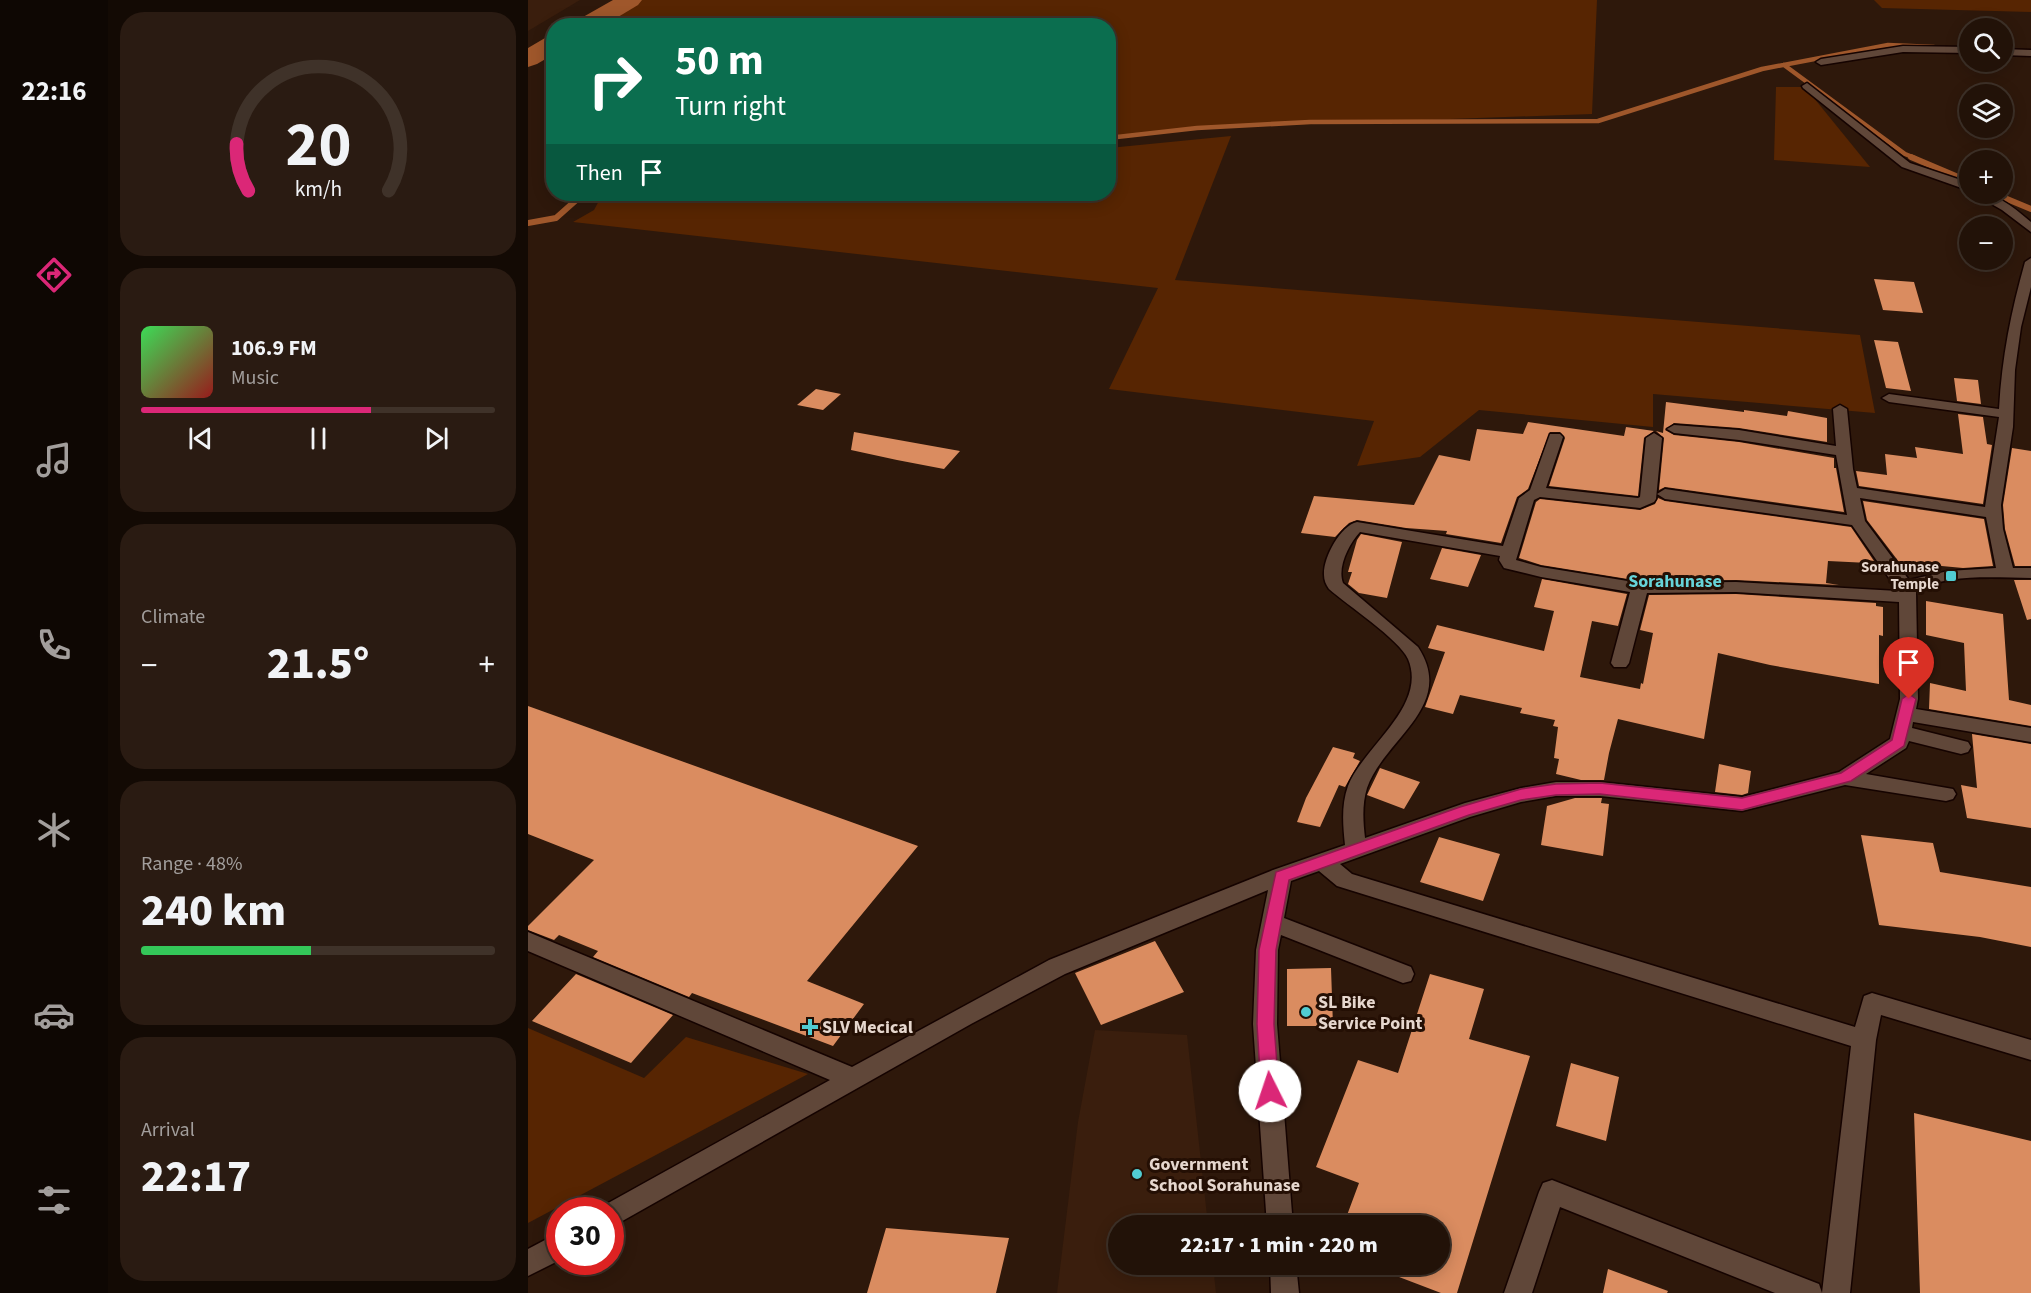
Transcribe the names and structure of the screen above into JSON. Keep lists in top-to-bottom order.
{
  "districts": ["Sorahunase"],
  "places": {
    "transit": ["Sorahunase Temple"],
    "other": ["SL Bike Service Point", "Government School Sorahunase"],
    "health": ["SLV Mecical"]
  },
  "page": {
    "tabs": "22:16",
    "map_buttons": ["+", "−"],
    "turn": ["50 m", "Turn right"],
    "then": "Then",
    "song": ["106.9 FM", "Music"],
    "tile": [
      "Climate",
      ["Range · 48%", "240 km"],
      ["Arrival", "22:17"]
    ],
    "heat": ["−", "21.5°", "+"],
    "limit": "30",
    "trip": "22:17 · 1 min · 220 m",
    "gauge": ["20", "km/h"]
  }
}
